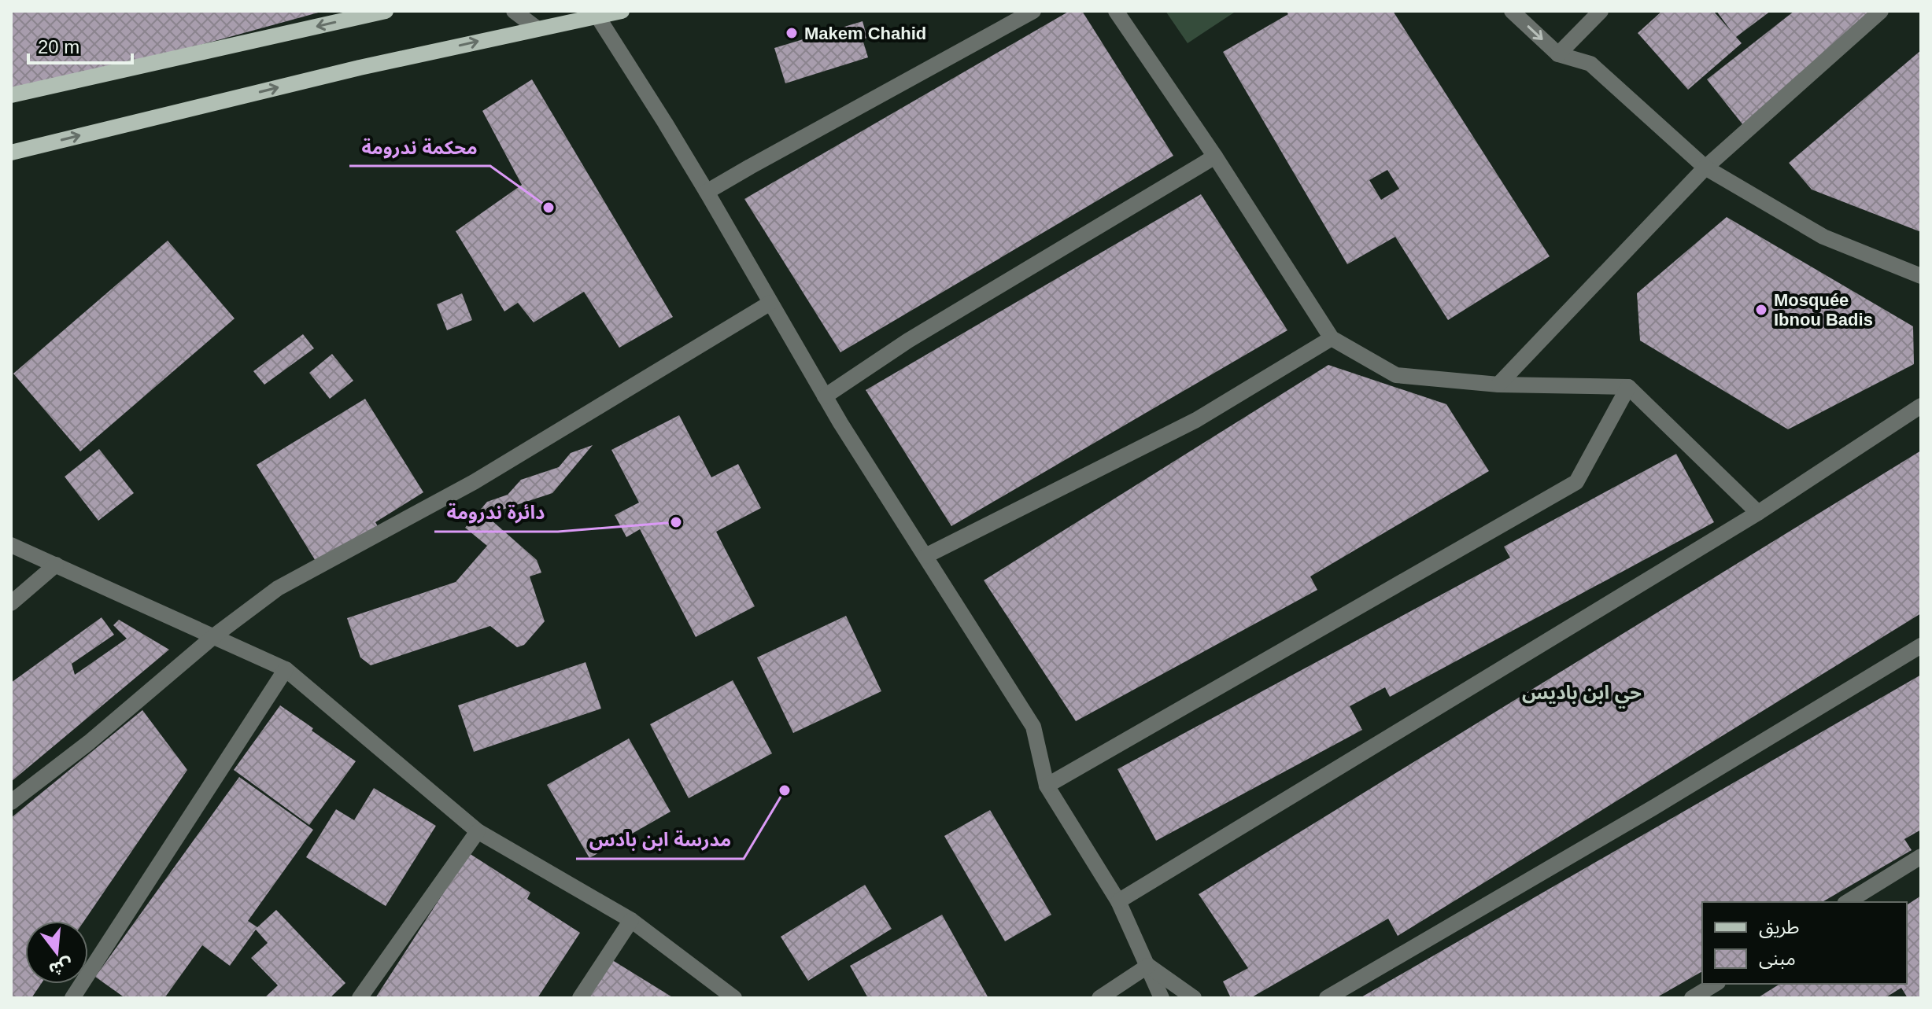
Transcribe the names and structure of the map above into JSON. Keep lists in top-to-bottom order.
{
  "districts": ["حي ابن باديس"],
  "places": [
    "Makem Chahid",
    "محكمة ندرومة",
    "Mosquée Ibnou Badis",
    "دائرة ندرومة",
    "مدرسة ابن بادس"
  ],
  "legend": ["طريق", "مبنى"],
  "scale_bar": "20 m",
  "north": "bottom"
}
